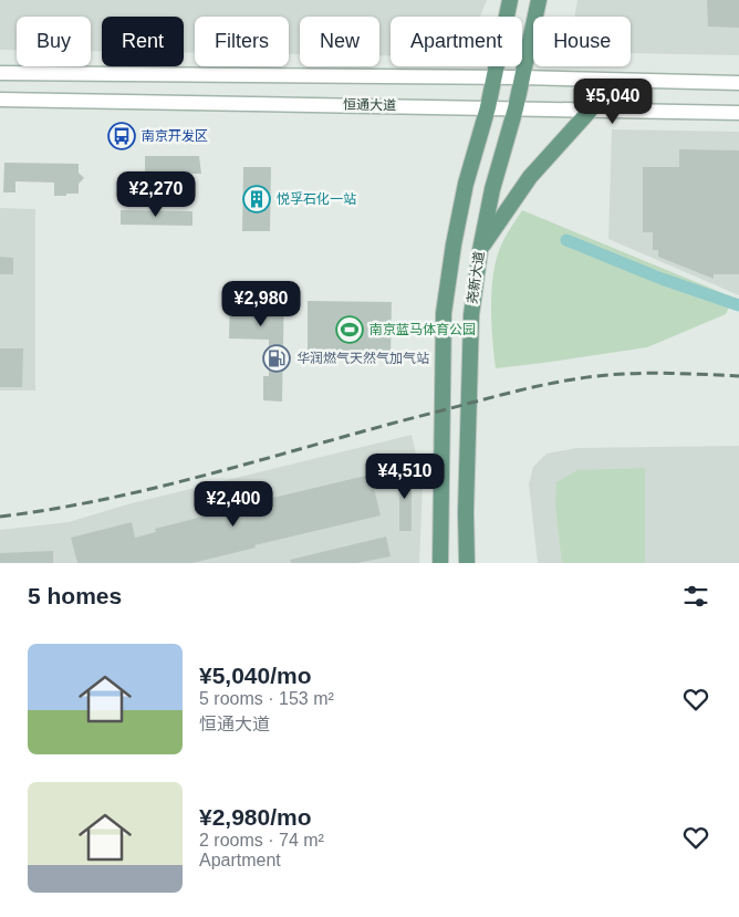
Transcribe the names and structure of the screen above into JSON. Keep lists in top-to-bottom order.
{
  "streets": {
    "main road": ["恒通大道", "尧新大道"]
  },
  "crossings": [
    ["恒通大道", "尧新大道"]
  ],
  "places": {
    "bus stop": ["南京开发区"],
    "building": ["悦孚石化一站"],
    "sports": ["南京蓝马体育公园"],
    "fuel station": ["华润燃气天然气加气站"]
  },
  "page": {
    "chip": [
      "Buy",
      "Rent",
      "Filters",
      "New",
      "Apartment",
      "House"
    ],
    "price": [
      "¥5,040",
      "¥2,270",
      "¥2,980",
      "¥4,510",
      "¥2,400"
    ],
    "heading": "5 homes",
    "list": [
      {
        "name": "¥5,040/mo",
        "note": "5 rooms · 153 m² · 恒通大道"
      },
      {
        "name": "¥2,980/mo",
        "note": "2 rooms · 74 m² · Apartment"
      }
    ]
  }
}
